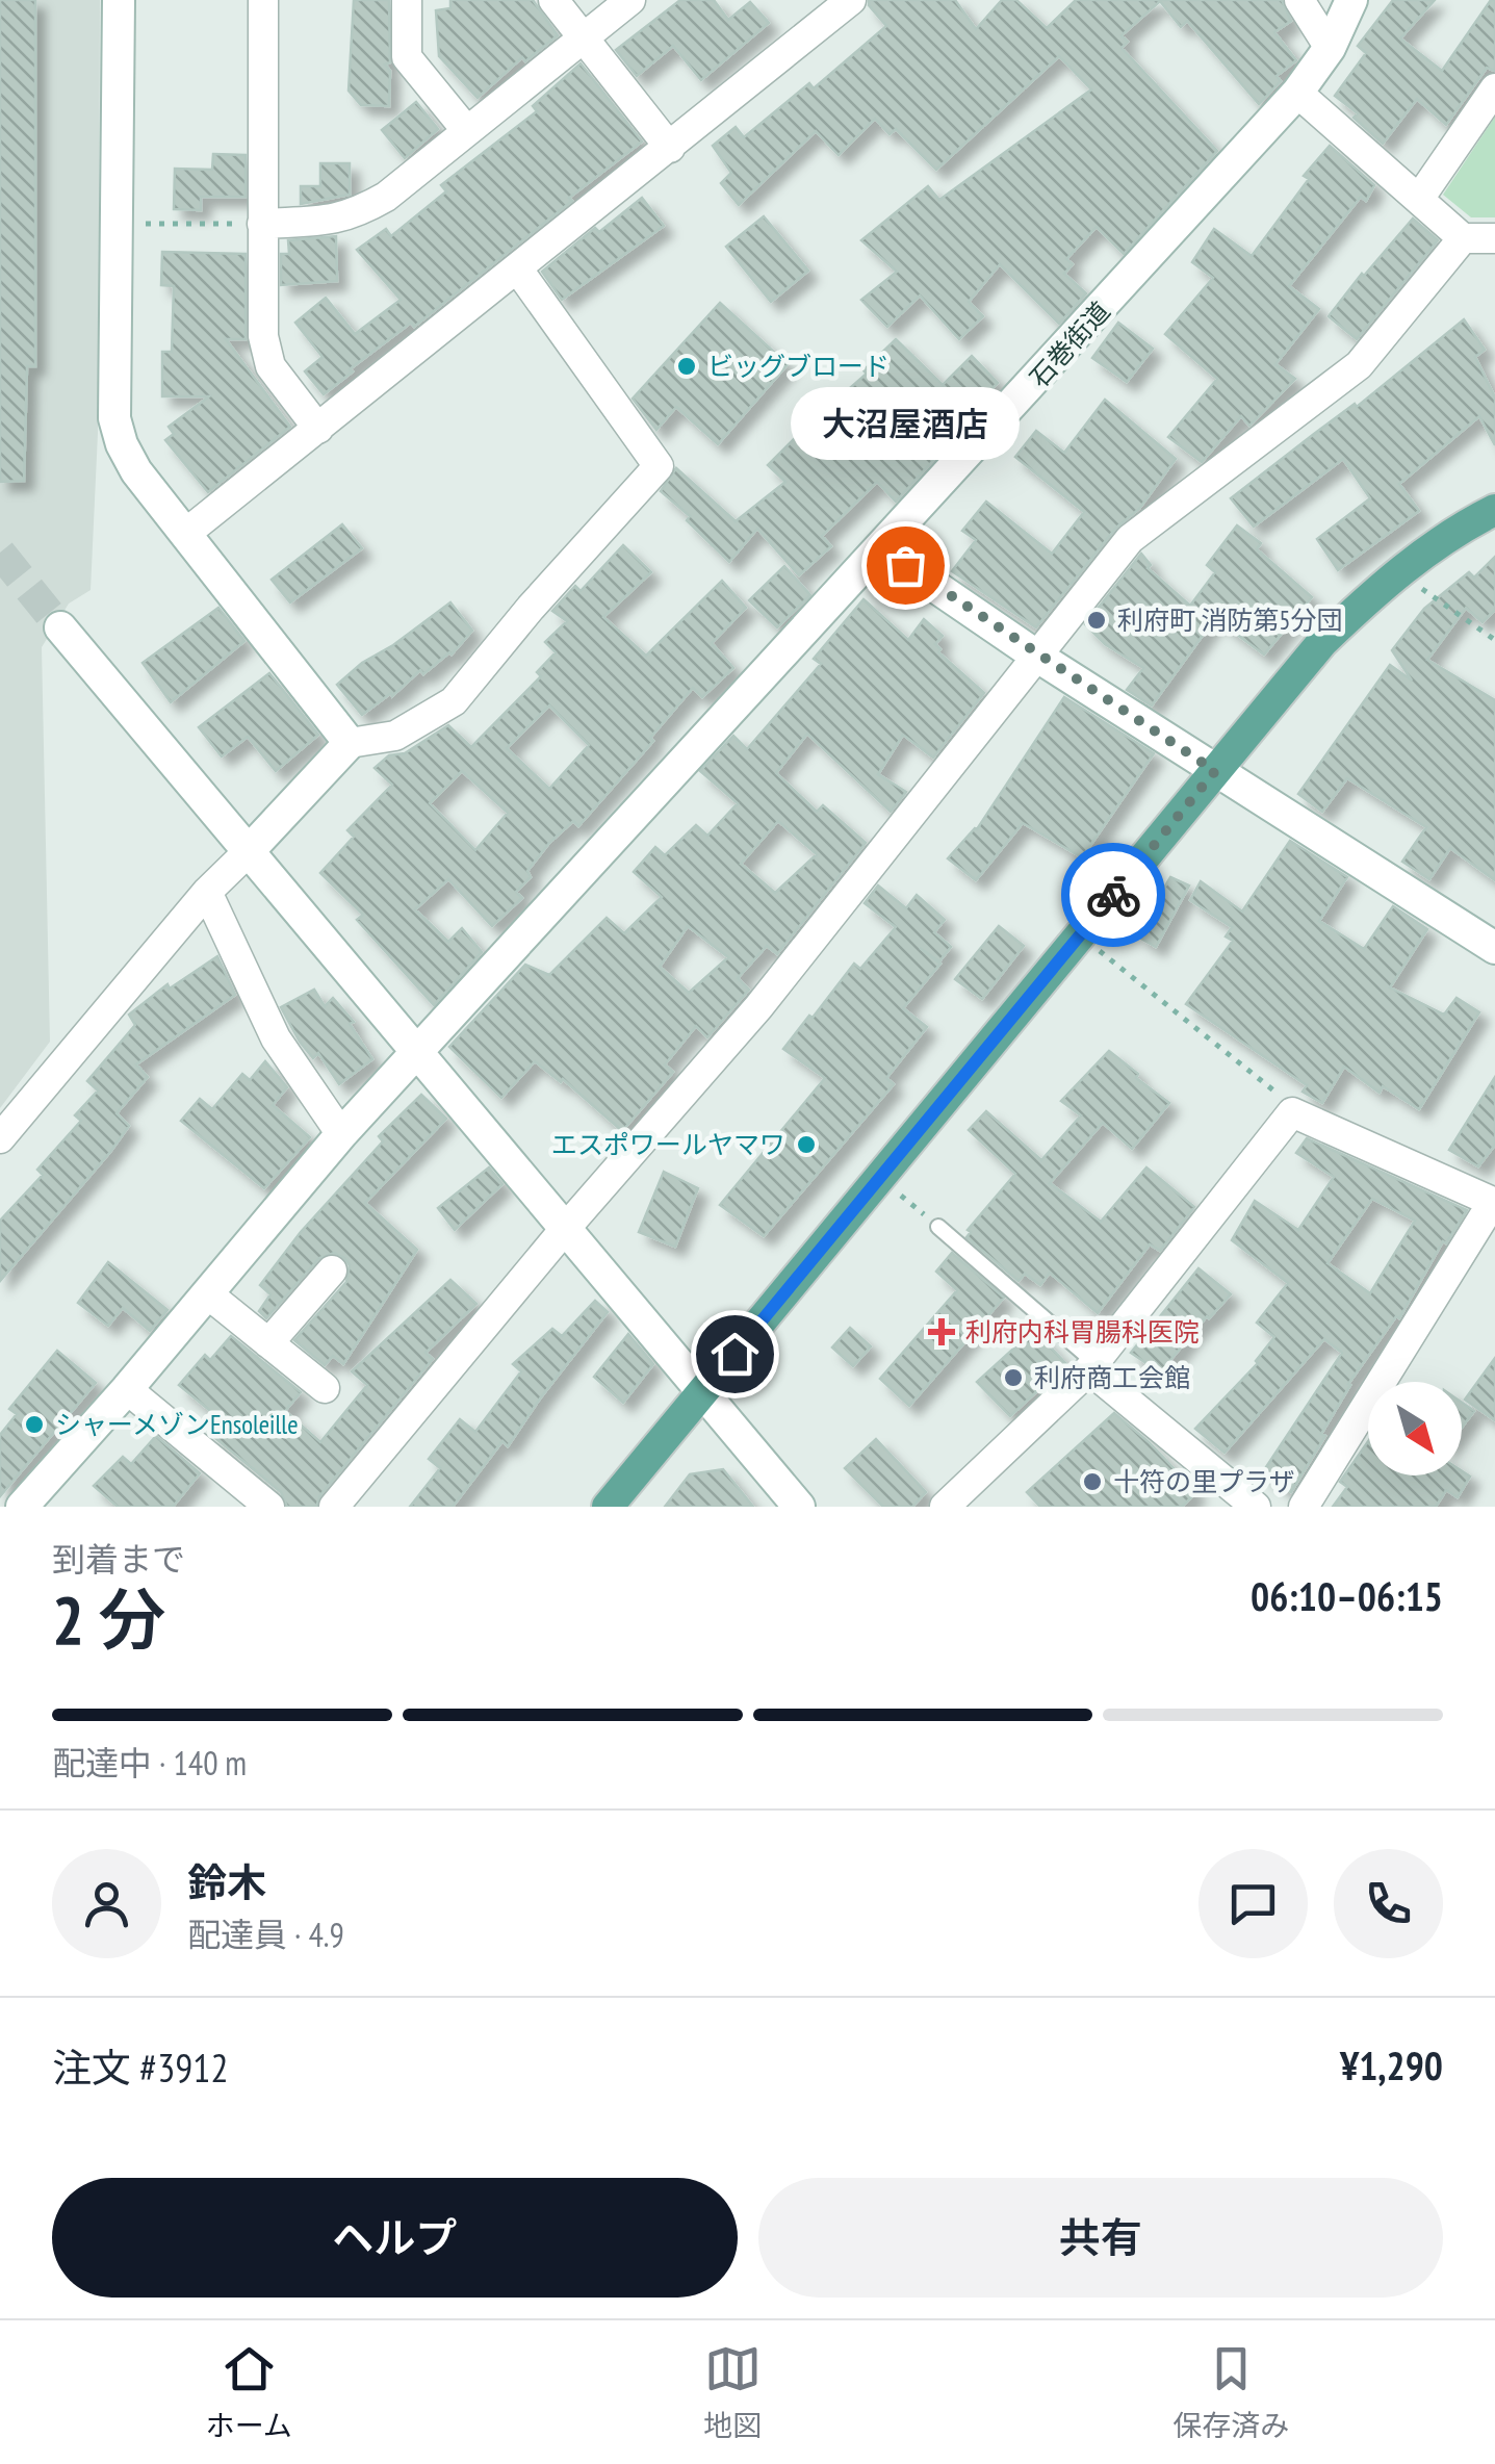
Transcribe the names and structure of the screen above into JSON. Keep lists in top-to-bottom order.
{
  "streets": {
    "street": ["石巻街道"]
  },
  "places": {
    "other": [
      "ビッグブロード",
      "大沼屋酒店",
      "利府町 消防第5分団",
      "エスポワールヤマワ",
      "利府商工会館",
      "シャーメゾンEnsoleille",
      "十符の里プラザ"
    ],
    "health": ["利府内科胃腸科医院"]
  },
  "north": "bottom right",
  "page": {
    "bubble": "大沼屋酒店",
    "heading": ["2 分", "到着まで", "06:10–06:15"],
    "panel": [
      "鈴木",
      "配達員 · 4.9",
      "注文 #3912",
      "¥1,290"
    ],
    "bar": "配達中 · 140 m",
    "buttons": ["ヘルプ", "共有"],
    "tabs": ["ホーム", "地図", "保存済み"]
  }
}
